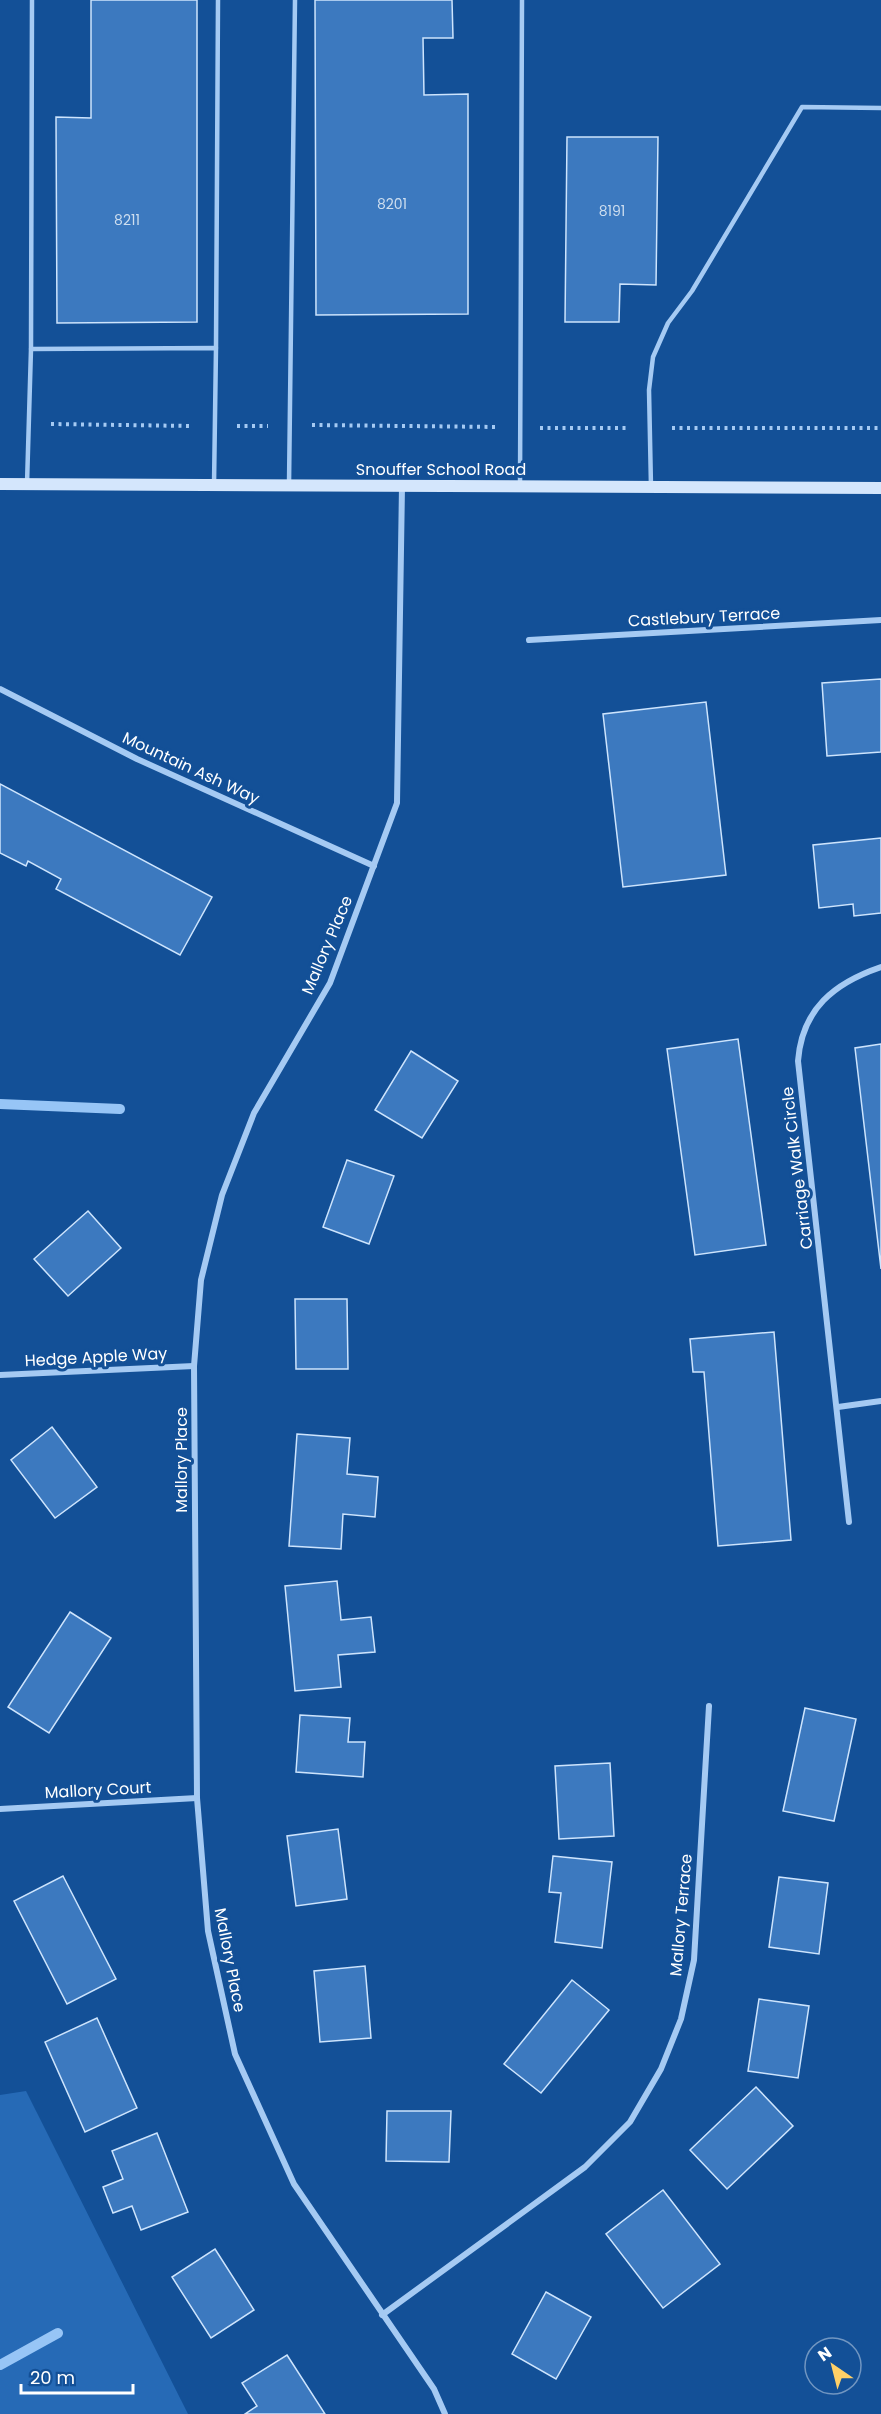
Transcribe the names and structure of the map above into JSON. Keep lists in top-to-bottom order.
{
  "streets": {
    "main road": ["Snouffer School Road"],
    "street": [
      "Castlebury Terrace",
      "Mountain Ash Way",
      "Mallory Place",
      "Carriage Walk Circle",
      "Hedge Apple Way",
      "Mallory Court",
      "Mallory Terrace"
    ]
  },
  "crossings": [
    ["Snouffer School Road", "Mallory Place"],
    ["Mountain Ash Way", "Mallory Place"],
    ["Mallory Place", "Hedge Apple Way"],
    ["Mallory Place", "Mallory Court"],
    ["Mallory Place", "Mallory Terrace"]
  ],
  "house_numbers": ["8201", "8191", "8211"],
  "scale_bar": "20 m",
  "north": "top left"
}
